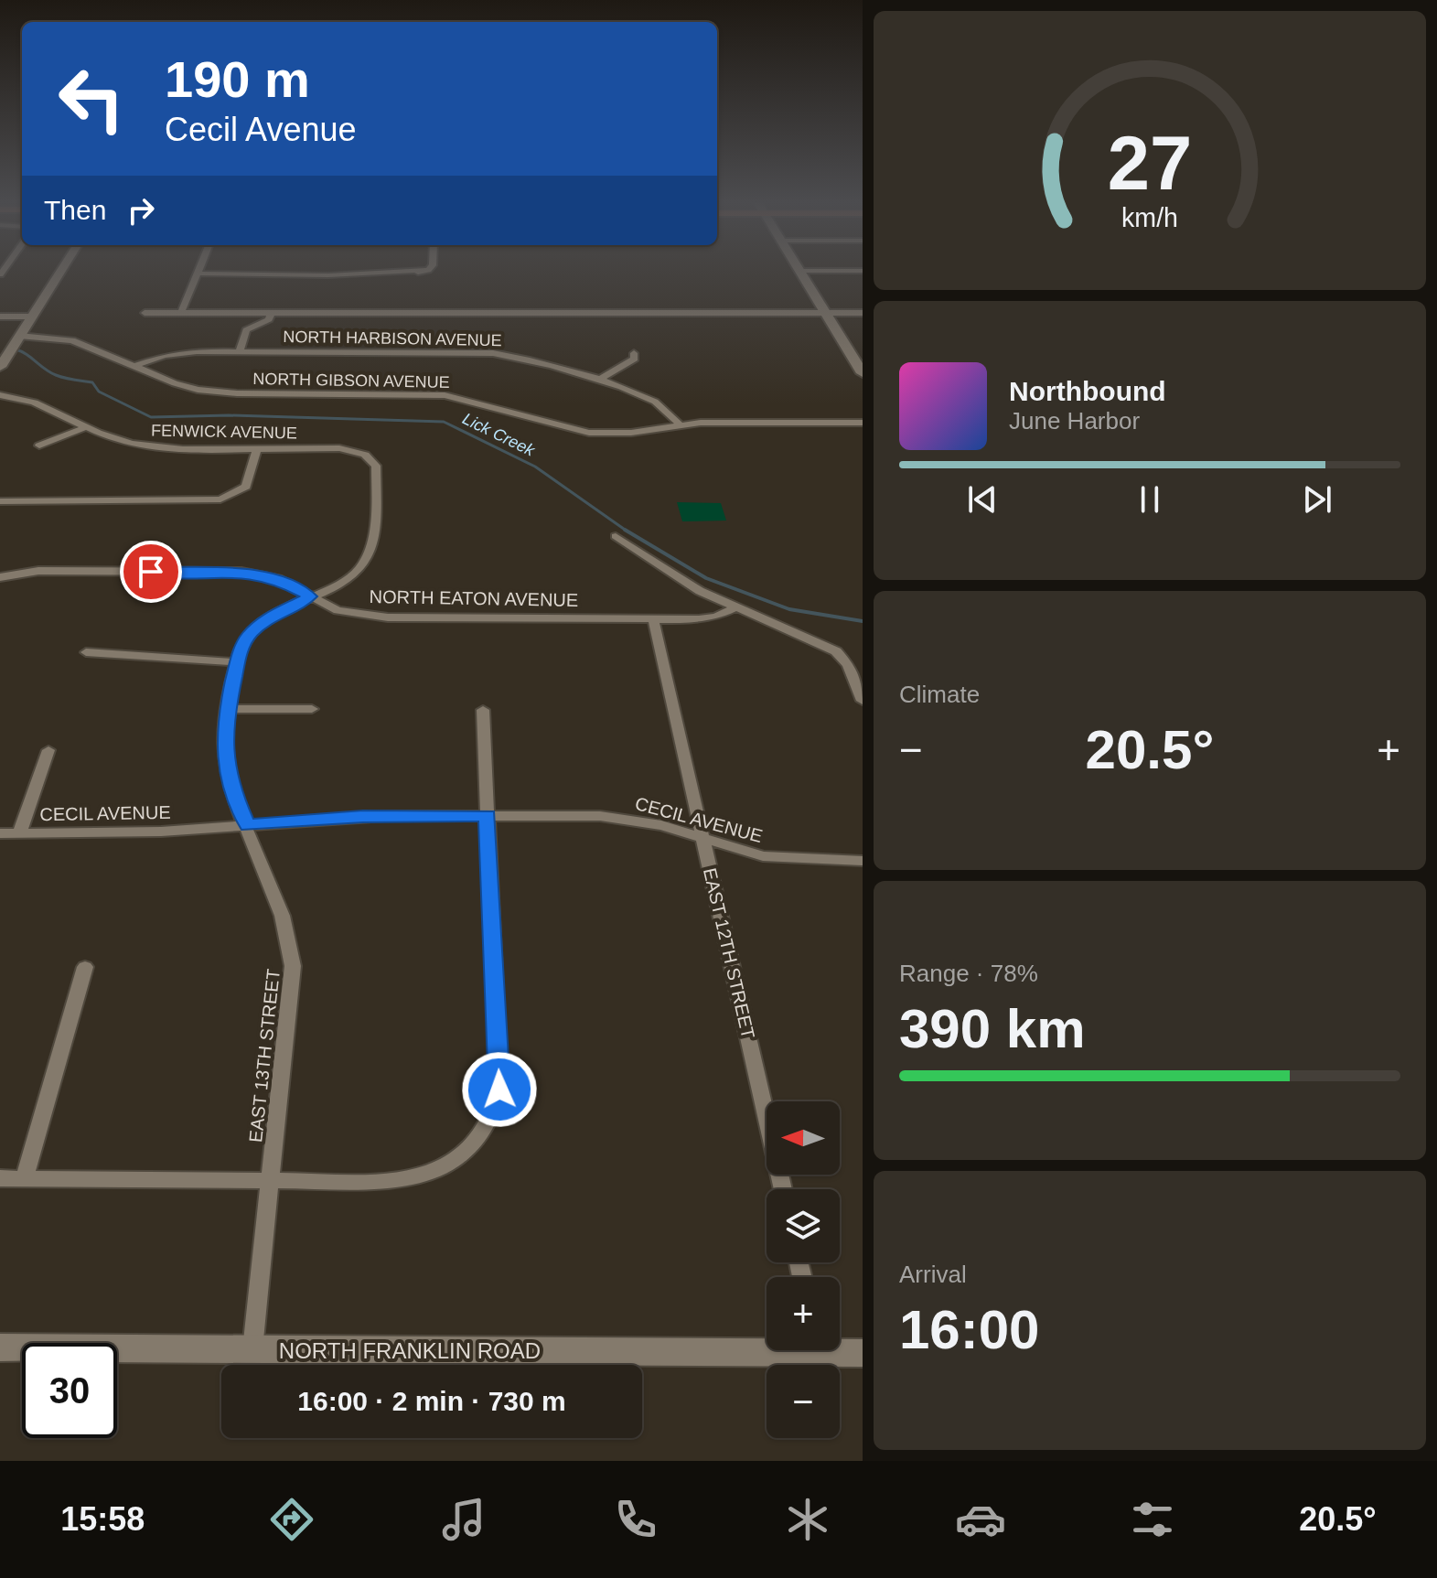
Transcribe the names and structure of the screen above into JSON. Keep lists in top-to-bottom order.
{
  "streets": {
    "main road": ["NORTH FRANKLIN ROAD"],
    "street": [
      "NORTH HARBISON AVENUE",
      "NORTH GIBSON AVENUE",
      "FENWICK AVENUE",
      "NORTH EATON AVENUE",
      "CECIL AVENUE",
      "EAST 12TH STREET",
      "EAST 13TH STREET"
    ]
  },
  "crossings": [
    ["NORTH HARBISON AVENUE", "NORTH GIBSON AVENUE"],
    ["FENWICK AVENUE", "EAST 13TH STREET"],
    ["NORTH EATON AVENUE", "EAST 12TH STREET"],
    ["NORTH EATON AVENUE", "EAST 13TH STREET"],
    ["CECIL AVENUE", "EAST 12TH STREET"],
    ["CECIL AVENUE", "EAST 13TH STREET"],
    ["EAST 13TH STREET", "NORTH FRANKLIN ROAD"]
  ],
  "water": ["Lick Creek"],
  "north": "left",
  "page": {
    "turn": ["190 m", "Cecil Avenue"],
    "then": "Then",
    "song": ["Northbound", "June Harbor"],
    "tile": [
      "Climate",
      ["Range · 78%", "390 km"],
      ["Arrival", "16:00"]
    ],
    "heat": ["−", "20.5°", "+"],
    "map_buttons": ["+", "−"],
    "limit": "30",
    "trip": "16:00 · 2 min · 730 m",
    "tabs": ["15:58", "20.5°"],
    "gauge": ["27", "km/h"]
  }
}
